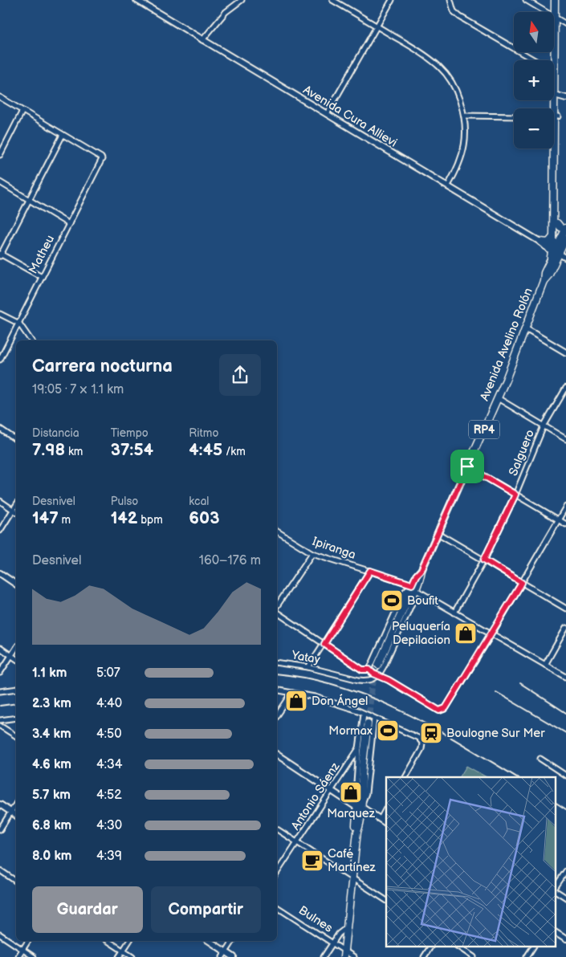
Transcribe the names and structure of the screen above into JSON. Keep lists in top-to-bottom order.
{
  "streets": {
    "main road": ["Avenida Avelino Rolón", "RP4"],
    "street": [
      "Avenida Cura Allievi",
      "Matheu",
      "Salguero",
      "Ipiranga",
      "Yatay",
      "Antonio Sáenz",
      "Bulnes"
    ]
  },
  "crossings": [
    ["Avenida Avelino Rolón", "Ipiranga"],
    ["Avenida Avelino Rolón", "Yatay"],
    ["Salguero", "Ipiranga"]
  ],
  "places": {
    "sports": ["Boufit", "Mormax"],
    "shop": ["Peluquería Depilacion", "Don Ángel", "Marquez"],
    "station": ["Boulogne Sur Mer"],
    "cafe": ["Café Martínez"]
  },
  "north": "top",
  "page": {
    "map_buttons": ["+", "−"],
    "heading": ["Carrera nocturna", "19:05 · 7 × 1.1 km"],
    "stats": [
      ["Distancia", "7.98 km"],
      ["Tiempo", "37:54"],
      ["Ritmo", "4:45 /km"],
      ["Desnivel", "147 m"],
      ["Pulso", "142 bpm"],
      ["kcal", "603"]
    ],
    "chart": ["Desnivel", "160–176 m"],
    "list": [
      {
        "name": "1.1 km",
        "note": "5:07"
      },
      {
        "name": "2.3 km",
        "note": "4:40"
      },
      {
        "name": "3.4 km",
        "note": "4:50"
      },
      {
        "name": "4.6 km",
        "note": "4:34"
      },
      {
        "name": "5.7 km",
        "note": "4:52"
      },
      {
        "name": "6.8 km",
        "note": "4:30"
      },
      {
        "name": "8.0 km",
        "note": "4:39"
      }
    ],
    "buttons": ["Guardar", "Compartir"]
  }
}
